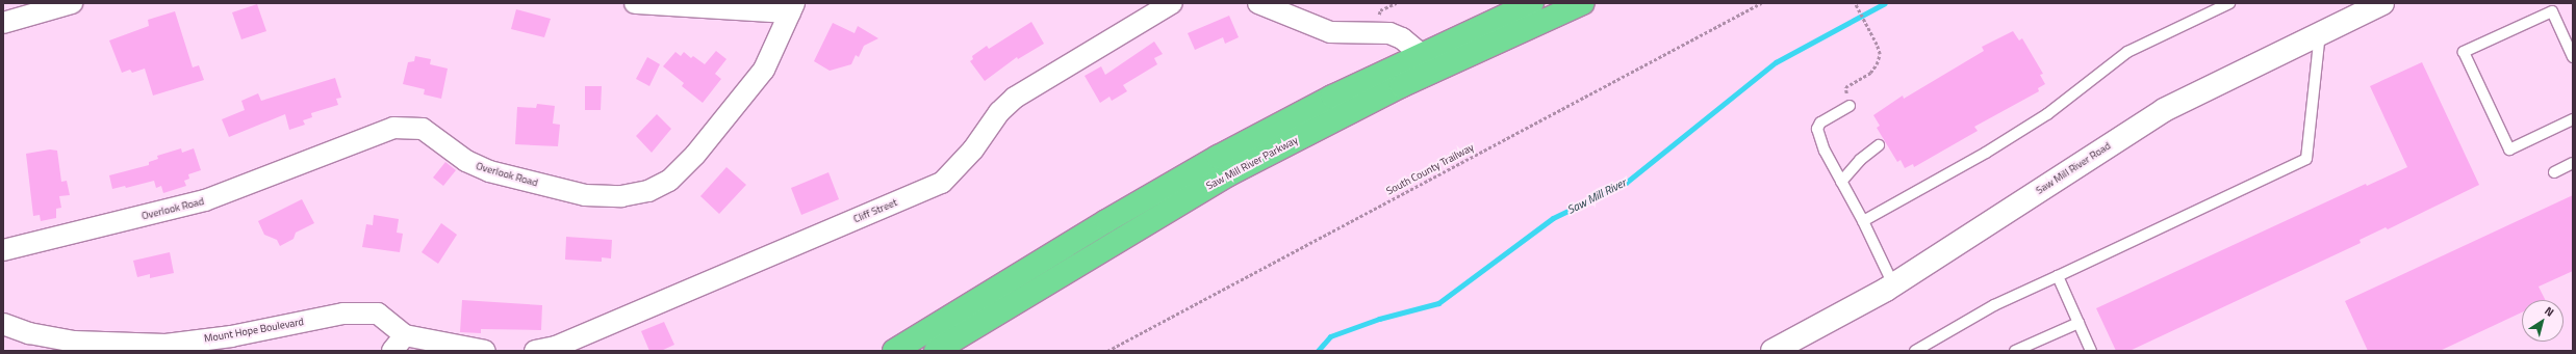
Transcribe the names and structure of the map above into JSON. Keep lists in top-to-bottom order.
{
  "streets": {
    "highway": ["Saw Mill River Parkway"],
    "main road": ["Saw Mill River Road"],
    "street": ["Overlook Road", "Cliff Street", "Mount Hope Boulevard"],
    "path": ["South County Trailway"]
  },
  "water": ["Saw Mill River"],
  "north": "top right"
}
